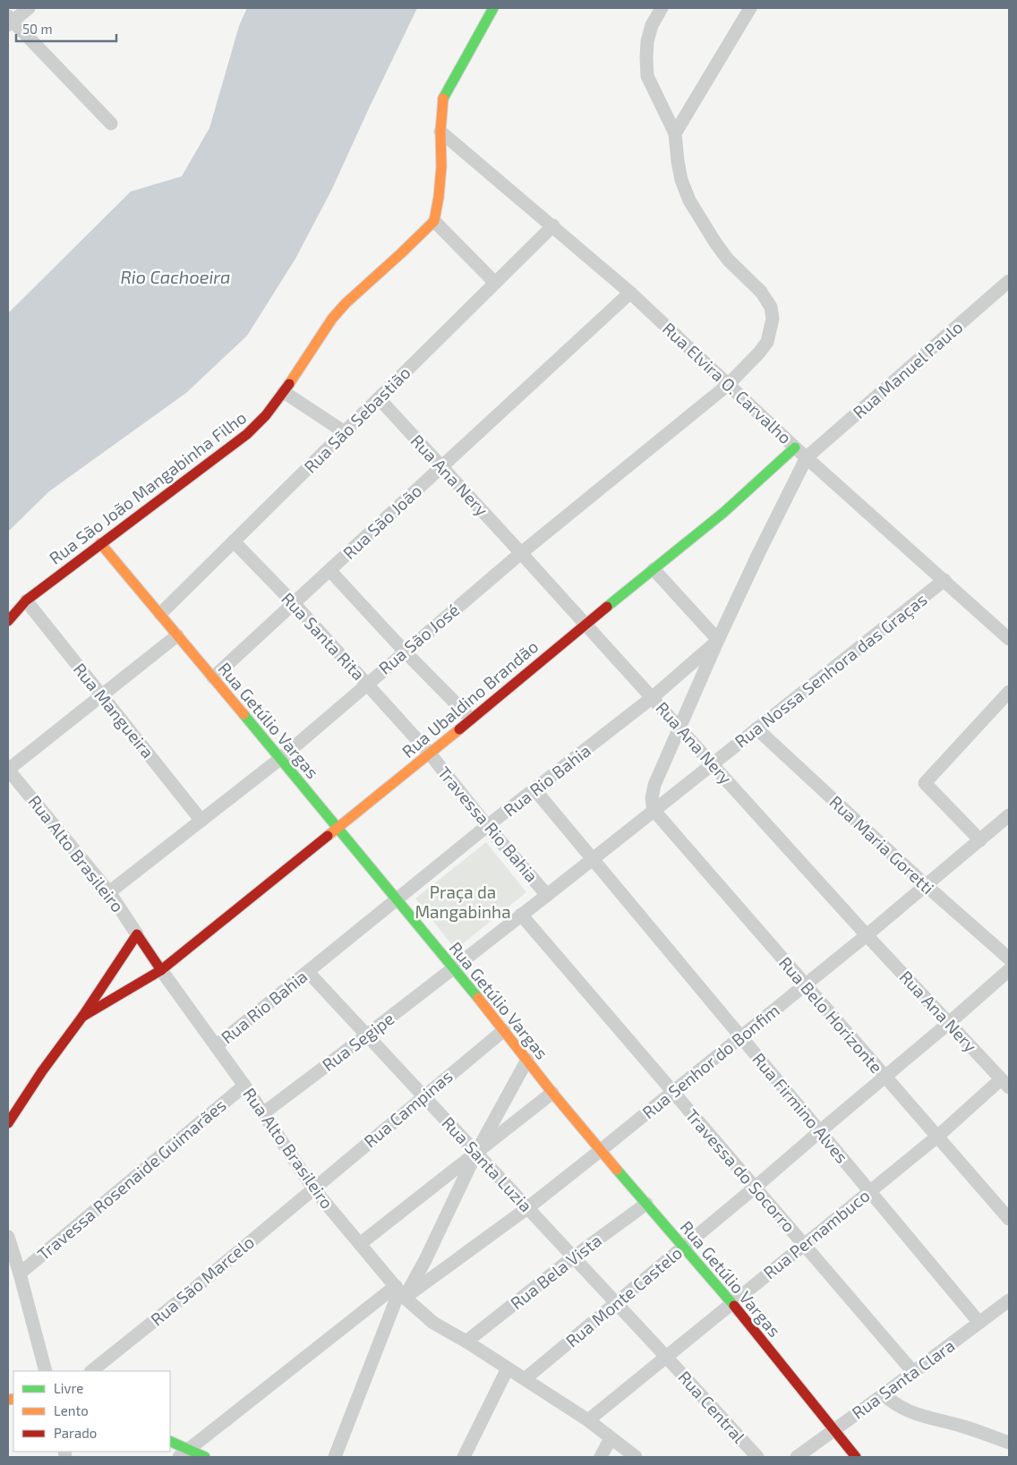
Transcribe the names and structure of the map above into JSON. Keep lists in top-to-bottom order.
{
  "streets": {
    "street": [
      "Rua Manuel Paulo",
      "Rua Elvira O. Carvalho",
      "Rua São Sebastião",
      "Rua Ana Nery",
      "Rua São João Mangabinha Filho",
      "Rua São João",
      "Rua Santa Rita",
      "Rua São José",
      "Rua Nossa Senhora das Graças",
      "Rua Ubaldino Brandão",
      "Rua Mangueira",
      "Rua Getúlio Vargas",
      "Rua Rio Bahia",
      "Travessa Rio Bahia",
      "Rua Maria Goretti",
      "Rua Alto Brasileiro",
      "Rua Belo Horizonte",
      "Rua Segipe",
      "Rua Senhor do Bonfim",
      "Rua Firmino Alves",
      "Rua Campinas",
      "Rua Santa Luzia",
      "Travessa do Socorro",
      "Travessa Rosenaide Guimarães",
      "Rua Pernambuco",
      "Rua Bela Vista",
      "Rua São Marcelo",
      "Rua Monte Castelo",
      "Rua Santa Clara",
      "Rua Central"
    ]
  },
  "crossings": [
    ["Rua Manuel Paulo", "Rua Elvira O. Carvalho"],
    ["Rua Manuel Paulo", "Rua Rio Bahia"],
    ["Rua Elvira O. Carvalho", "Rua São Sebastião"],
    ["Rua Elvira O. Carvalho", "Rua São João"],
    ["Rua Elvira O. Carvalho", "Rua São José"],
    ["Rua Elvira O. Carvalho", "Rua Nossa Senhora das Graças"],
    ["Rua Elvira O. Carvalho", "Rua Ubaldino Brandão"],
    ["Rua Elvira O. Carvalho", "Rua Rio Bahia"],
    ["Rua São Sebastião", "Rua Ana Nery"],
    ["Rua São Sebastião", "Rua Santa Rita"],
    ["Rua São Sebastião", "Rua Getúlio Vargas"],
    ["Rua Ana Nery", "Rua São João"],
    ["Rua Ana Nery", "Rua São José"],
    ["Rua Ana Nery", "Rua Nossa Senhora das Graças"],
    ["Rua Ana Nery", "Rua Ubaldino Brandão"],
    ["Rua Ana Nery", "Rua Rio Bahia"],
    ["Rua Ana Nery", "Rua Senhor do Bonfim"],
    ["Rua Ana Nery", "Rua Pernambuco"],
    ["Rua Ana Nery", "Rua Monte Castelo"],
    ["Rua São João Mangabinha Filho", "Rua Mangueira"],
    ["Rua São João Mangabinha Filho", "Rua Getúlio Vargas"],
    ["Rua São João", "Rua Santa Rita"],
    ["Rua São João", "Rua Getúlio Vargas"],
    ["Rua Santa Rita", "Rua São José"],
    ["Rua Santa Rita", "Rua Ubaldino Brandão"],
    ["Rua Santa Rita", "Travessa Rio Bahia"],
    ["Rua São José", "Rua Mangueira"],
    ["Rua São José", "Rua Getúlio Vargas"],
    ["Rua São José", "Rua Alto Brasileiro"],
    ["Rua Nossa Senhora das Graças", "Rua Getúlio Vargas"],
    ["Rua Nossa Senhora das Graças", "Travessa Rio Bahia"],
    ["Rua Nossa Senhora das Graças", "Rua Maria Goretti"],
    ["Rua Nossa Senhora das Graças", "Rua Belo Horizonte"],
    ["Rua Nossa Senhora das Graças", "Rua Segipe"],
    ["Rua Nossa Senhora das Graças", "Rua Firmino Alves"],
    ["Rua Nossa Senhora das Graças", "Travessa do Socorro"],
    ["Rua Ubaldino Brandão", "Rua Getúlio Vargas"],
    ["Rua Ubaldino Brandão", "Travessa Rio Bahia"],
    ["Rua Ubaldino Brandão", "Rua Alto Brasileiro"],
    ["Rua Getúlio Vargas", "Rua Rio Bahia"],
    ["Rua Getúlio Vargas", "Rua Segipe"],
    ["Rua Getúlio Vargas", "Rua Senhor do Bonfim"],
    ["Rua Getúlio Vargas", "Rua Campinas"],
    ["Rua Getúlio Vargas", "Rua Pernambuco"],
    ["Rua Getúlio Vargas", "Rua Bela Vista"],
    ["Rua Getúlio Vargas", "Rua Monte Castelo"],
    ["Rua Getúlio Vargas", "Rua Santa Clara"],
    ["Rua Rio Bahia", "Travessa Rio Bahia"],
    ["Rua Rio Bahia", "Rua Alto Brasileiro"],
    ["Rua Rio Bahia", "Rua Firmino Alves"],
    ["Rua Rio Bahia", "Rua Santa Luzia"],
    ["Rua Maria Goretti", "Rua Senhor do Bonfim"],
    ["Rua Alto Brasileiro", "Rua Segipe"],
    ["Rua Alto Brasileiro", "Rua Senhor do Bonfim"],
    ["Rua Alto Brasileiro", "Rua Campinas"],
    ["Rua Alto Brasileiro", "Travessa Rosenaide Guimarães"],
    ["Rua Alto Brasileiro", "Rua Pernambuco"],
    ["Rua Alto Brasileiro", "Rua Bela Vista"],
    ["Rua Alto Brasileiro", "Rua São Marcelo"],
    ["Rua Alto Brasileiro", "Rua Monte Castelo"],
    ["Rua Belo Horizonte", "Rua Senhor do Bonfim"],
    ["Rua Belo Horizonte", "Rua Pernambuco"],
    ["Rua Belo Horizonte", "Rua Monte Castelo"],
    ["Rua Segipe", "Rua Santa Luzia"],
    ["Rua Senhor do Bonfim", "Rua Firmino Alves"],
    ["Rua Senhor do Bonfim", "Rua Santa Luzia"],
    ["Rua Senhor do Bonfim", "Travessa do Socorro"],
    ["Rua Firmino Alves", "Rua Pernambuco"],
    ["Rua Firmino Alves", "Rua Monte Castelo"],
    ["Rua Firmino Alves", "Rua Santa Clara"],
    ["Rua Campinas", "Rua Santa Luzia"],
    ["Rua Campinas", "Rua São Marcelo"],
    ["Rua Santa Luzia", "Rua Pernambuco"],
    ["Rua Santa Luzia", "Rua Bela Vista"],
    ["Rua Santa Luzia", "Rua Monte Castelo"],
    ["Rua Santa Luzia", "Rua Central"],
    ["Travessa do Socorro", "Rua Pernambuco"],
    ["Travessa do Socorro", "Rua Monte Castelo"],
    ["Travessa do Socorro", "Rua Santa Clara"],
    ["Rua Pernambuco", "Rua Central"]
  ],
  "water": ["Rio Cachoeira"],
  "parks": ["Praça da Mangabinha"],
  "legend": ["Livre", "Lento", "Parado"],
  "scale_bar": "50 m"
}
